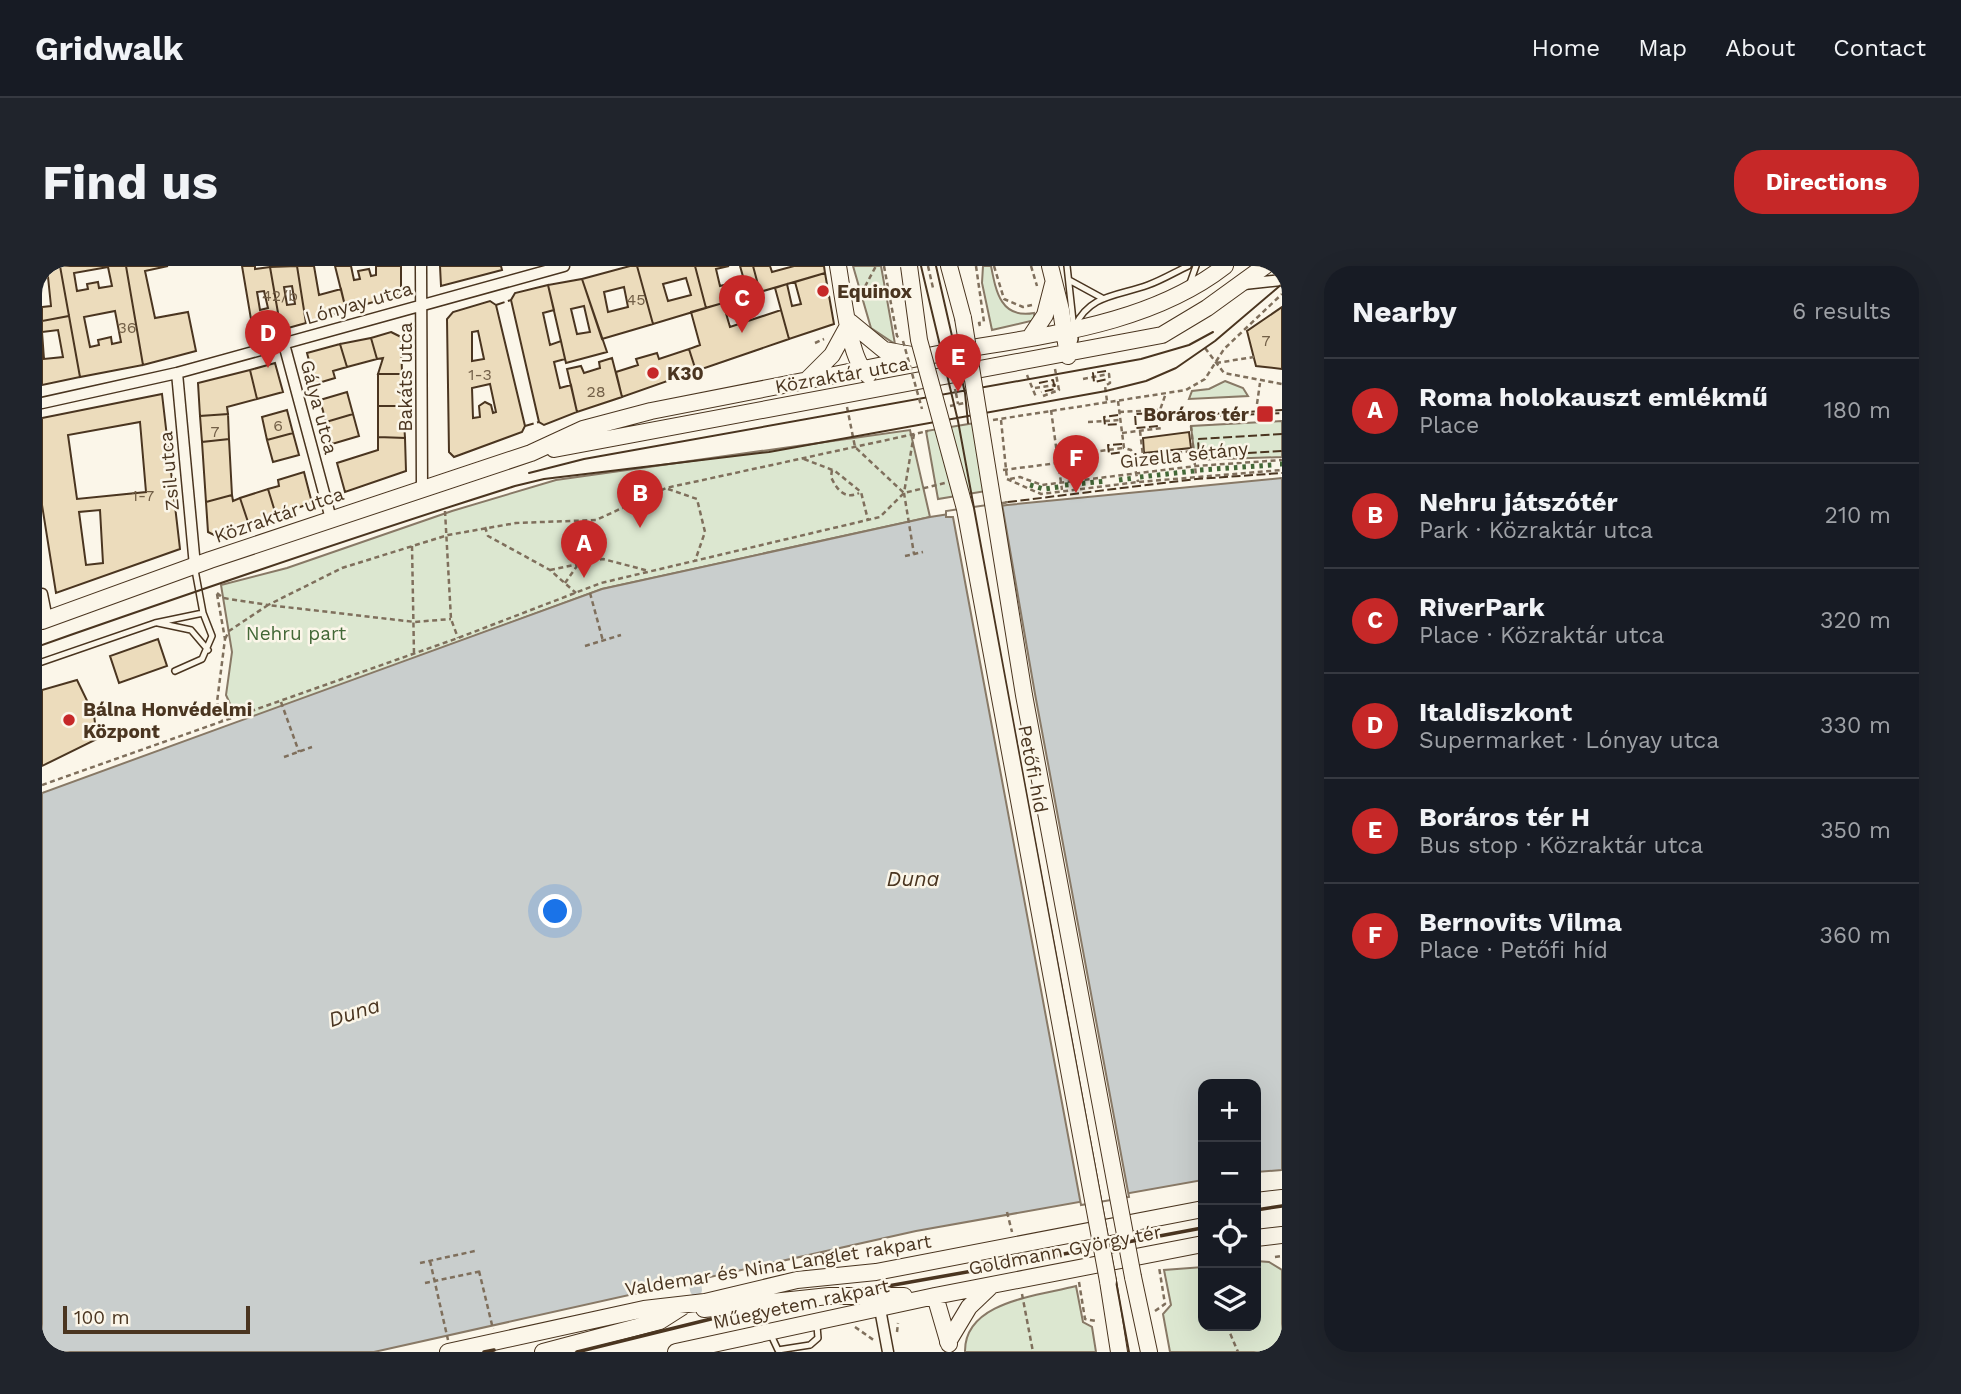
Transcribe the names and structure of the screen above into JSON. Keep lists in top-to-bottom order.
{
  "streets": {
    "main road": [
      "Közraktár utca",
      "Petőfi híd",
      "Goldmann György tér",
      "Valdemar és Nina Langlet rakpart",
      "Műegyetem rakpart"
    ],
    "street": [
      "Lónyay utca",
      "Bakáts utca",
      "Gálya utca",
      "Zsil utca"
    ],
    "path": ["Gizella sétány"]
  },
  "crossings": [
    ["Lónyay utca", "Bakáts utca"],
    ["Lónyay utca", "Gálya utca"],
    ["Lónyay utca", "Zsil utca"],
    ["Közraktár utca", "Bakáts utca"],
    ["Közraktár utca", "Gálya utca"],
    ["Közraktár utca", "Zsil utca"],
    ["Goldmann György tér", "Műegyetem rakpart"]
  ],
  "water": ["Duna"],
  "parks": ["Nehru part"],
  "places": {
    "other": ["Equinox", "K30", "Bálna Honvédelmi Központ"],
    "transit": ["Boráros tér"]
  },
  "house_numbers": [
    "42/b",
    "45",
    "36",
    "7",
    "1-3",
    "28",
    "6",
    "7",
    "1-7"
  ],
  "scale_bar": "100 m",
  "page": {
    "header": "Gridwalk",
    "nav": [
      "Home",
      "Map",
      "About",
      "Contact"
    ],
    "buttons": "Directions",
    "title": "Find us",
    "heading": ["Nearby", "6 results"],
    "pins": [
      "C",
      "D",
      "E",
      "F",
      "B",
      "A"
    ],
    "list": [
      {
        "mark": "A",
        "name": "Roma holokauszt emlékmű",
        "note": "Place",
        "value": "180 m"
      },
      {
        "mark": "B",
        "name": "Nehru játszótér",
        "note": "Park · Közraktár utca",
        "value": "210 m"
      },
      {
        "mark": "C",
        "name": "RiverPark",
        "note": "Place · Közraktár utca",
        "value": "320 m"
      },
      {
        "mark": "D",
        "name": "Italdiszkont",
        "note": "Supermarket · Lónyay utca",
        "value": "330 m"
      },
      {
        "mark": "E",
        "name": "Boráros tér H",
        "note": "Bus stop · Közraktár utca",
        "value": "350 m"
      },
      {
        "mark": "F",
        "name": "Bernovits Vilma",
        "note": "Place · Petőfi híd",
        "value": "360 m"
      }
    ],
    "map_buttons": ["+", "−"],
    "scale": "100 m"
  }
}
